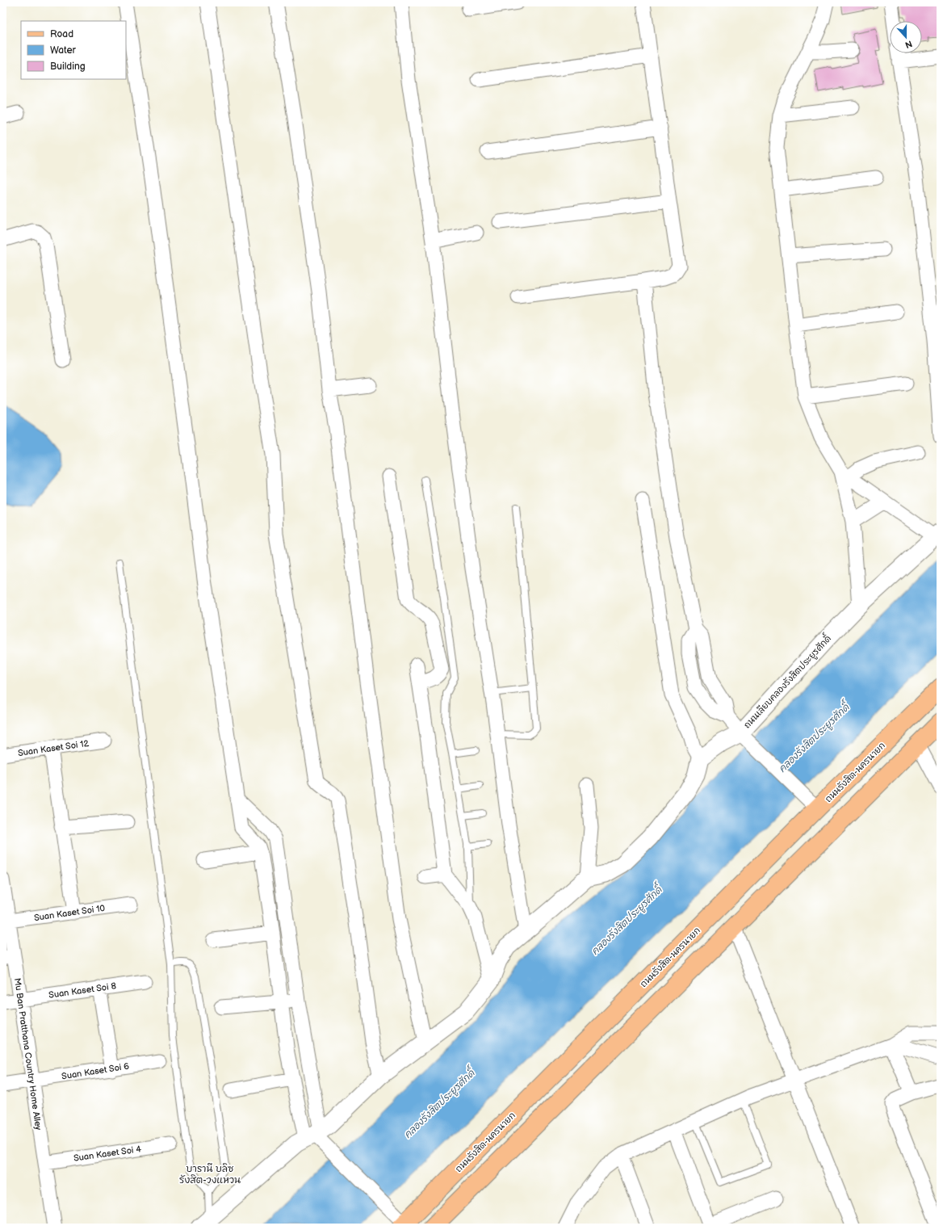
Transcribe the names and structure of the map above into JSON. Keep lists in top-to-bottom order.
{
  "streets": {
    "main road": ["ถนนรังสิต-นครนายก"],
    "street": [
      "ถนนเลียบคลองรังสิตประยูรศักดิ์",
      "Suan Kaset Soi 12",
      "Suan Kaset Soi 10",
      "Suan Kaset Soi 8",
      "Mu Ban Pratthana Country Home Alley",
      "Suan Kaset Soi 6",
      "Suan Kaset Soi 4"
    ]
  },
  "crossings": [
    ["Suan Kaset Soi 10", "Mu Ban Pratthana Country Home Alley"],
    ["Suan Kaset Soi 8", "Mu Ban Pratthana Country Home Alley"],
    ["Mu Ban Pratthana Country Home Alley", "Suan Kaset Soi 6"],
    ["Mu Ban Pratthana Country Home Alley", "Suan Kaset Soi 4"]
  ],
  "districts": ["บารานี บลิซ รังสิต-วงแหวน"],
  "water": ["คลองรังสิตประยูรศักดิ์"],
  "legend": ["Road", "Water", "Building"],
  "north": "bottom"
}
